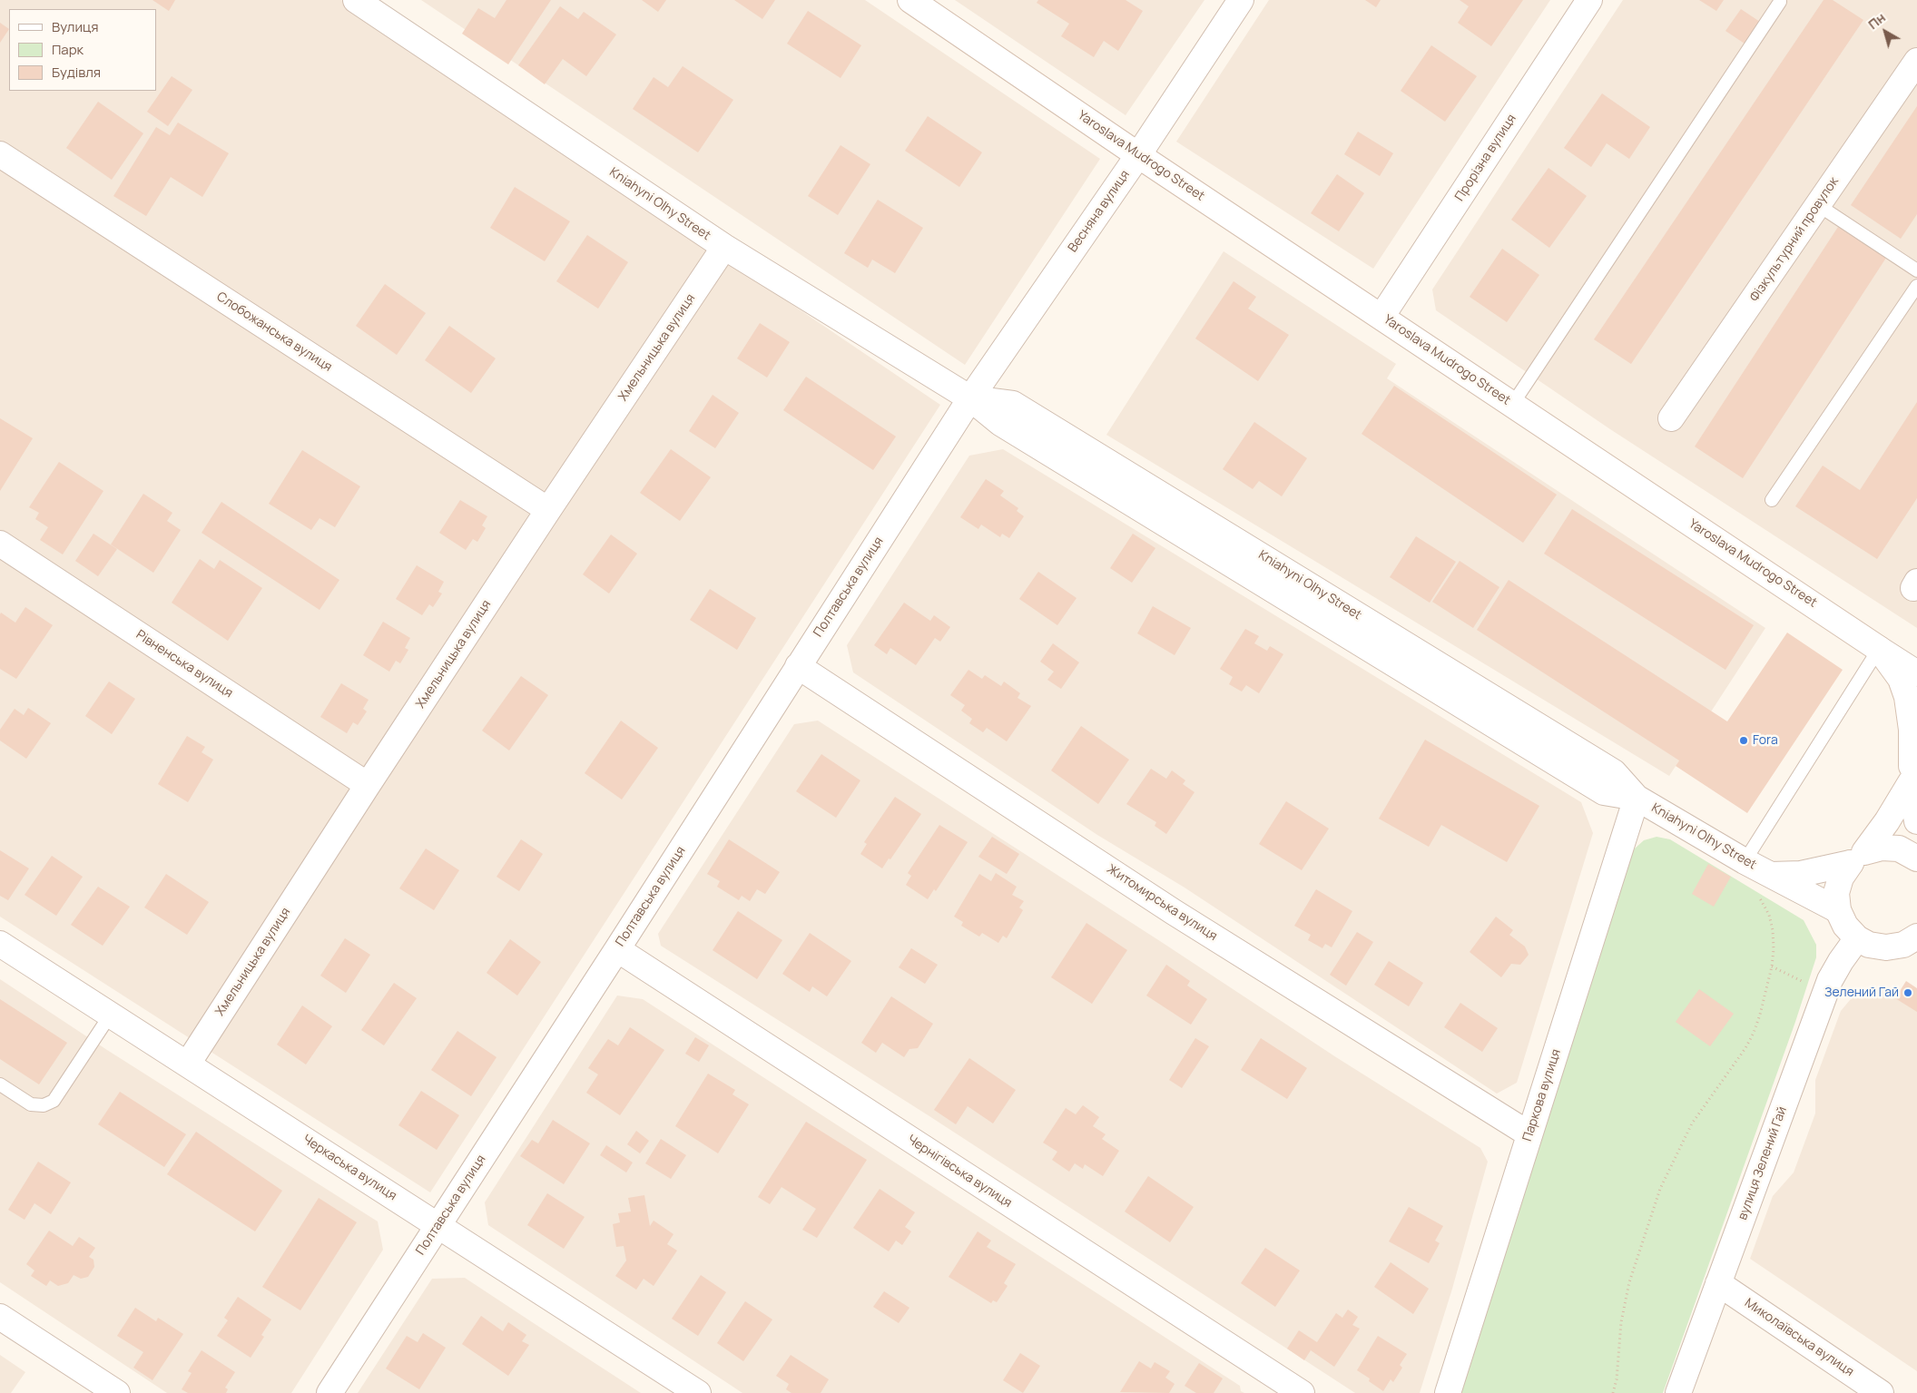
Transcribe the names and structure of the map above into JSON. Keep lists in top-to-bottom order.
{
  "streets": {
    "street": [
      "Yaroslava Mudrogo Street",
      "Прорізна вулиця",
      "Kniahyni Olhy Street",
      "Весняна вулиця",
      "Фізкультурний провулок",
      "Слобожанська вулиця",
      "Хмельницька вулиця",
      "Полтавська вулиця",
      "Рівненська вулиця",
      "Житомирська вулиця",
      "Паркова вулиця",
      "вулиця Зелений Гай",
      "Черкаська вулиця",
      "Чернігівська вулиця",
      "Миколаївська вулиця"
    ]
  },
  "crossings": [
    ["Yaroslava Mudrogo Street", "Прорізна вулиця"],
    ["Yaroslava Mudrogo Street", "Весняна вулиця"],
    ["Kniahyni Olhy Street", "Весняна вулиця"],
    ["Kniahyni Olhy Street", "Хмельницька вулиця"],
    ["Kniahyni Olhy Street", "Полтавська вулиця"],
    ["Kniahyni Olhy Street", "Паркова вулиця"],
    ["Весняна вулиця", "Полтавська вулиця"],
    ["Слобожанська вулиця", "Хмельницька вулиця"],
    ["Хмельницька вулиця", "Рівненська вулиця"],
    ["Хмельницька вулиця", "Черкаська вулиця"],
    ["Полтавська вулиця", "Житомирська вулиця"],
    ["Полтавська вулиця", "Черкаська вулиця"],
    ["Полтавська вулиця", "Чернігівська вулиця"],
    ["Житомирська вулиця", "Паркова вулиця"],
    ["вулиця Зелений Гай", "Миколаївська вулиця"]
  ],
  "places": ["Fora", "Зелений Гай"],
  "legend": ["Вулиця", "Парк", "Будівля"],
  "north": "top left"
}
